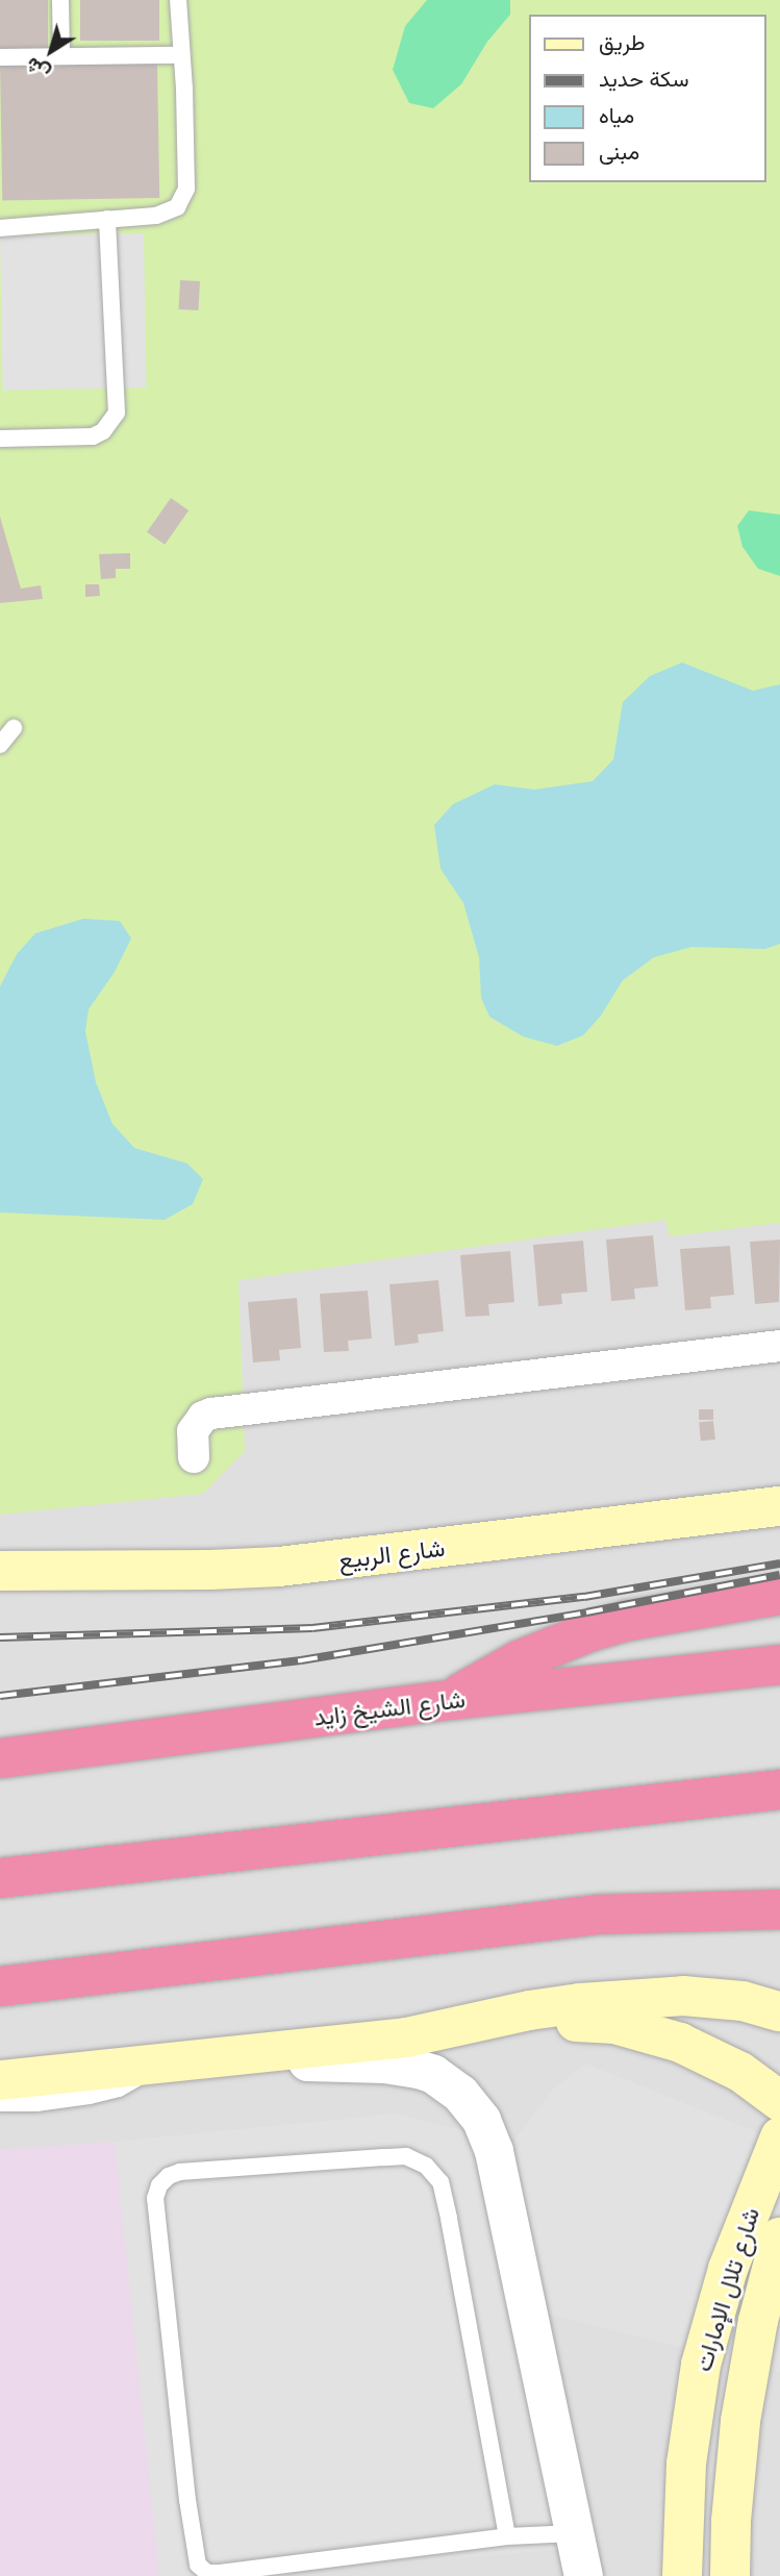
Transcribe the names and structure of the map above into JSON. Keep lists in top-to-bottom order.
{
  "streets": {
    "highway": ["شارع الشيخ زايد"],
    "main road": ["شارع الربيع", "شارع تلال الإمارات"]
  },
  "legend": [
    "طريق",
    "سكة حديد",
    "مياه",
    "مبنى"
  ],
  "north": "bottom left"
}
